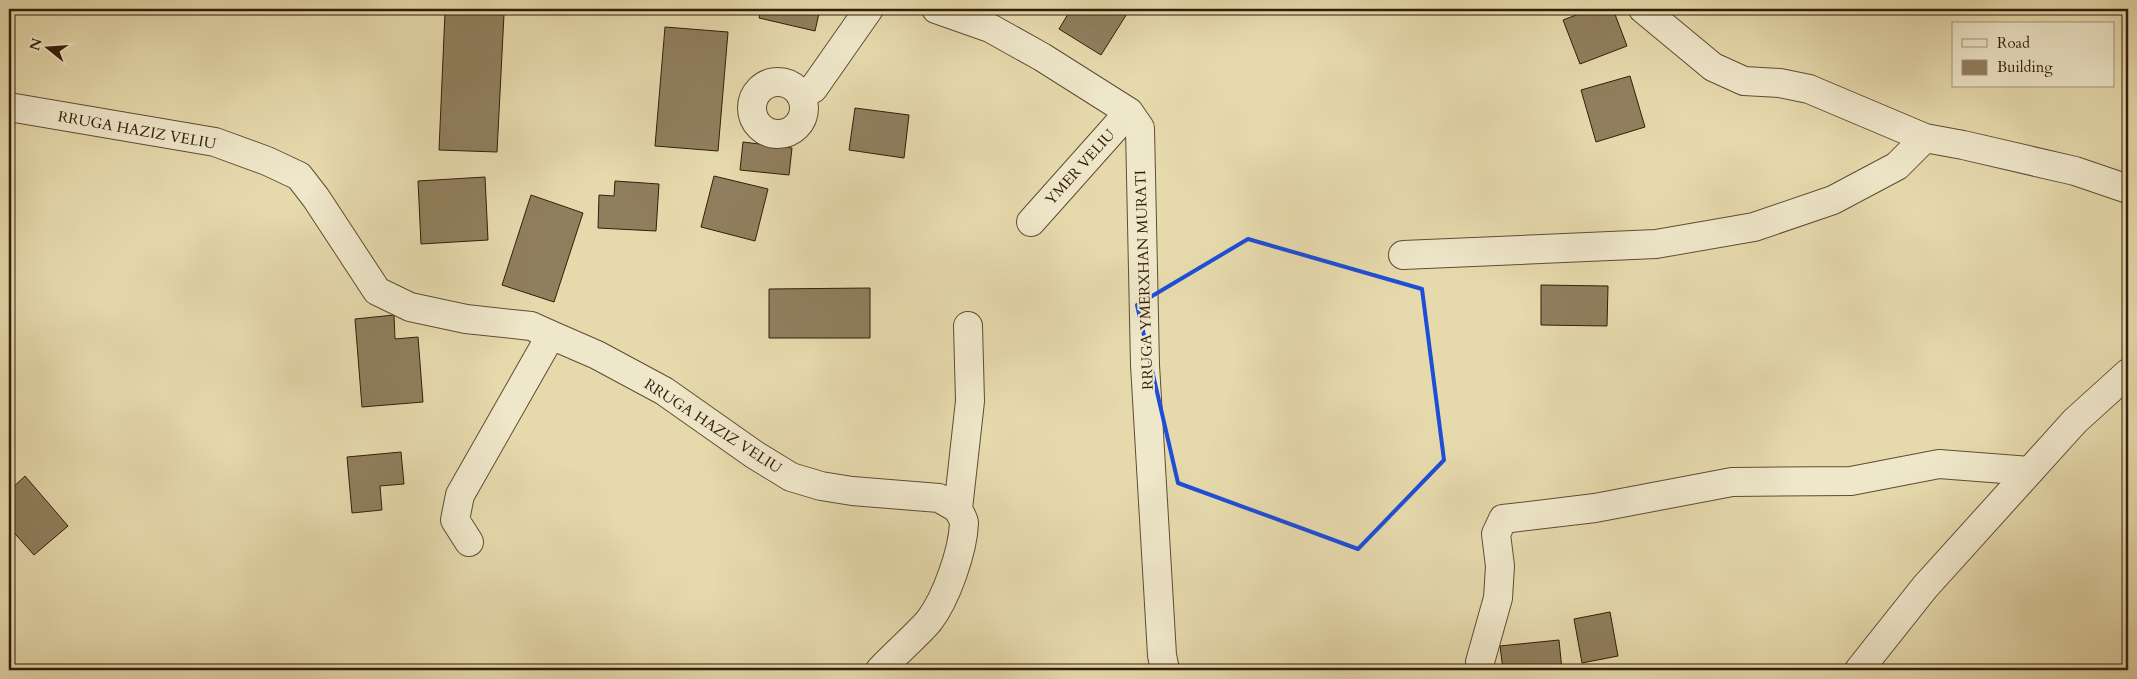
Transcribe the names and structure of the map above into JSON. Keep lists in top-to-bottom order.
{
  "streets": {
    "street": ["RRUGA HAZIZ VELIU", "YMER VELIU", "RRUGA YMERXHAN MURATI"]
  },
  "crossings": [
    ["YMER VELIU", "RRUGA YMERXHAN MURATI"]
  ],
  "legend": ["Road", "Building"],
  "north": "left"
}
